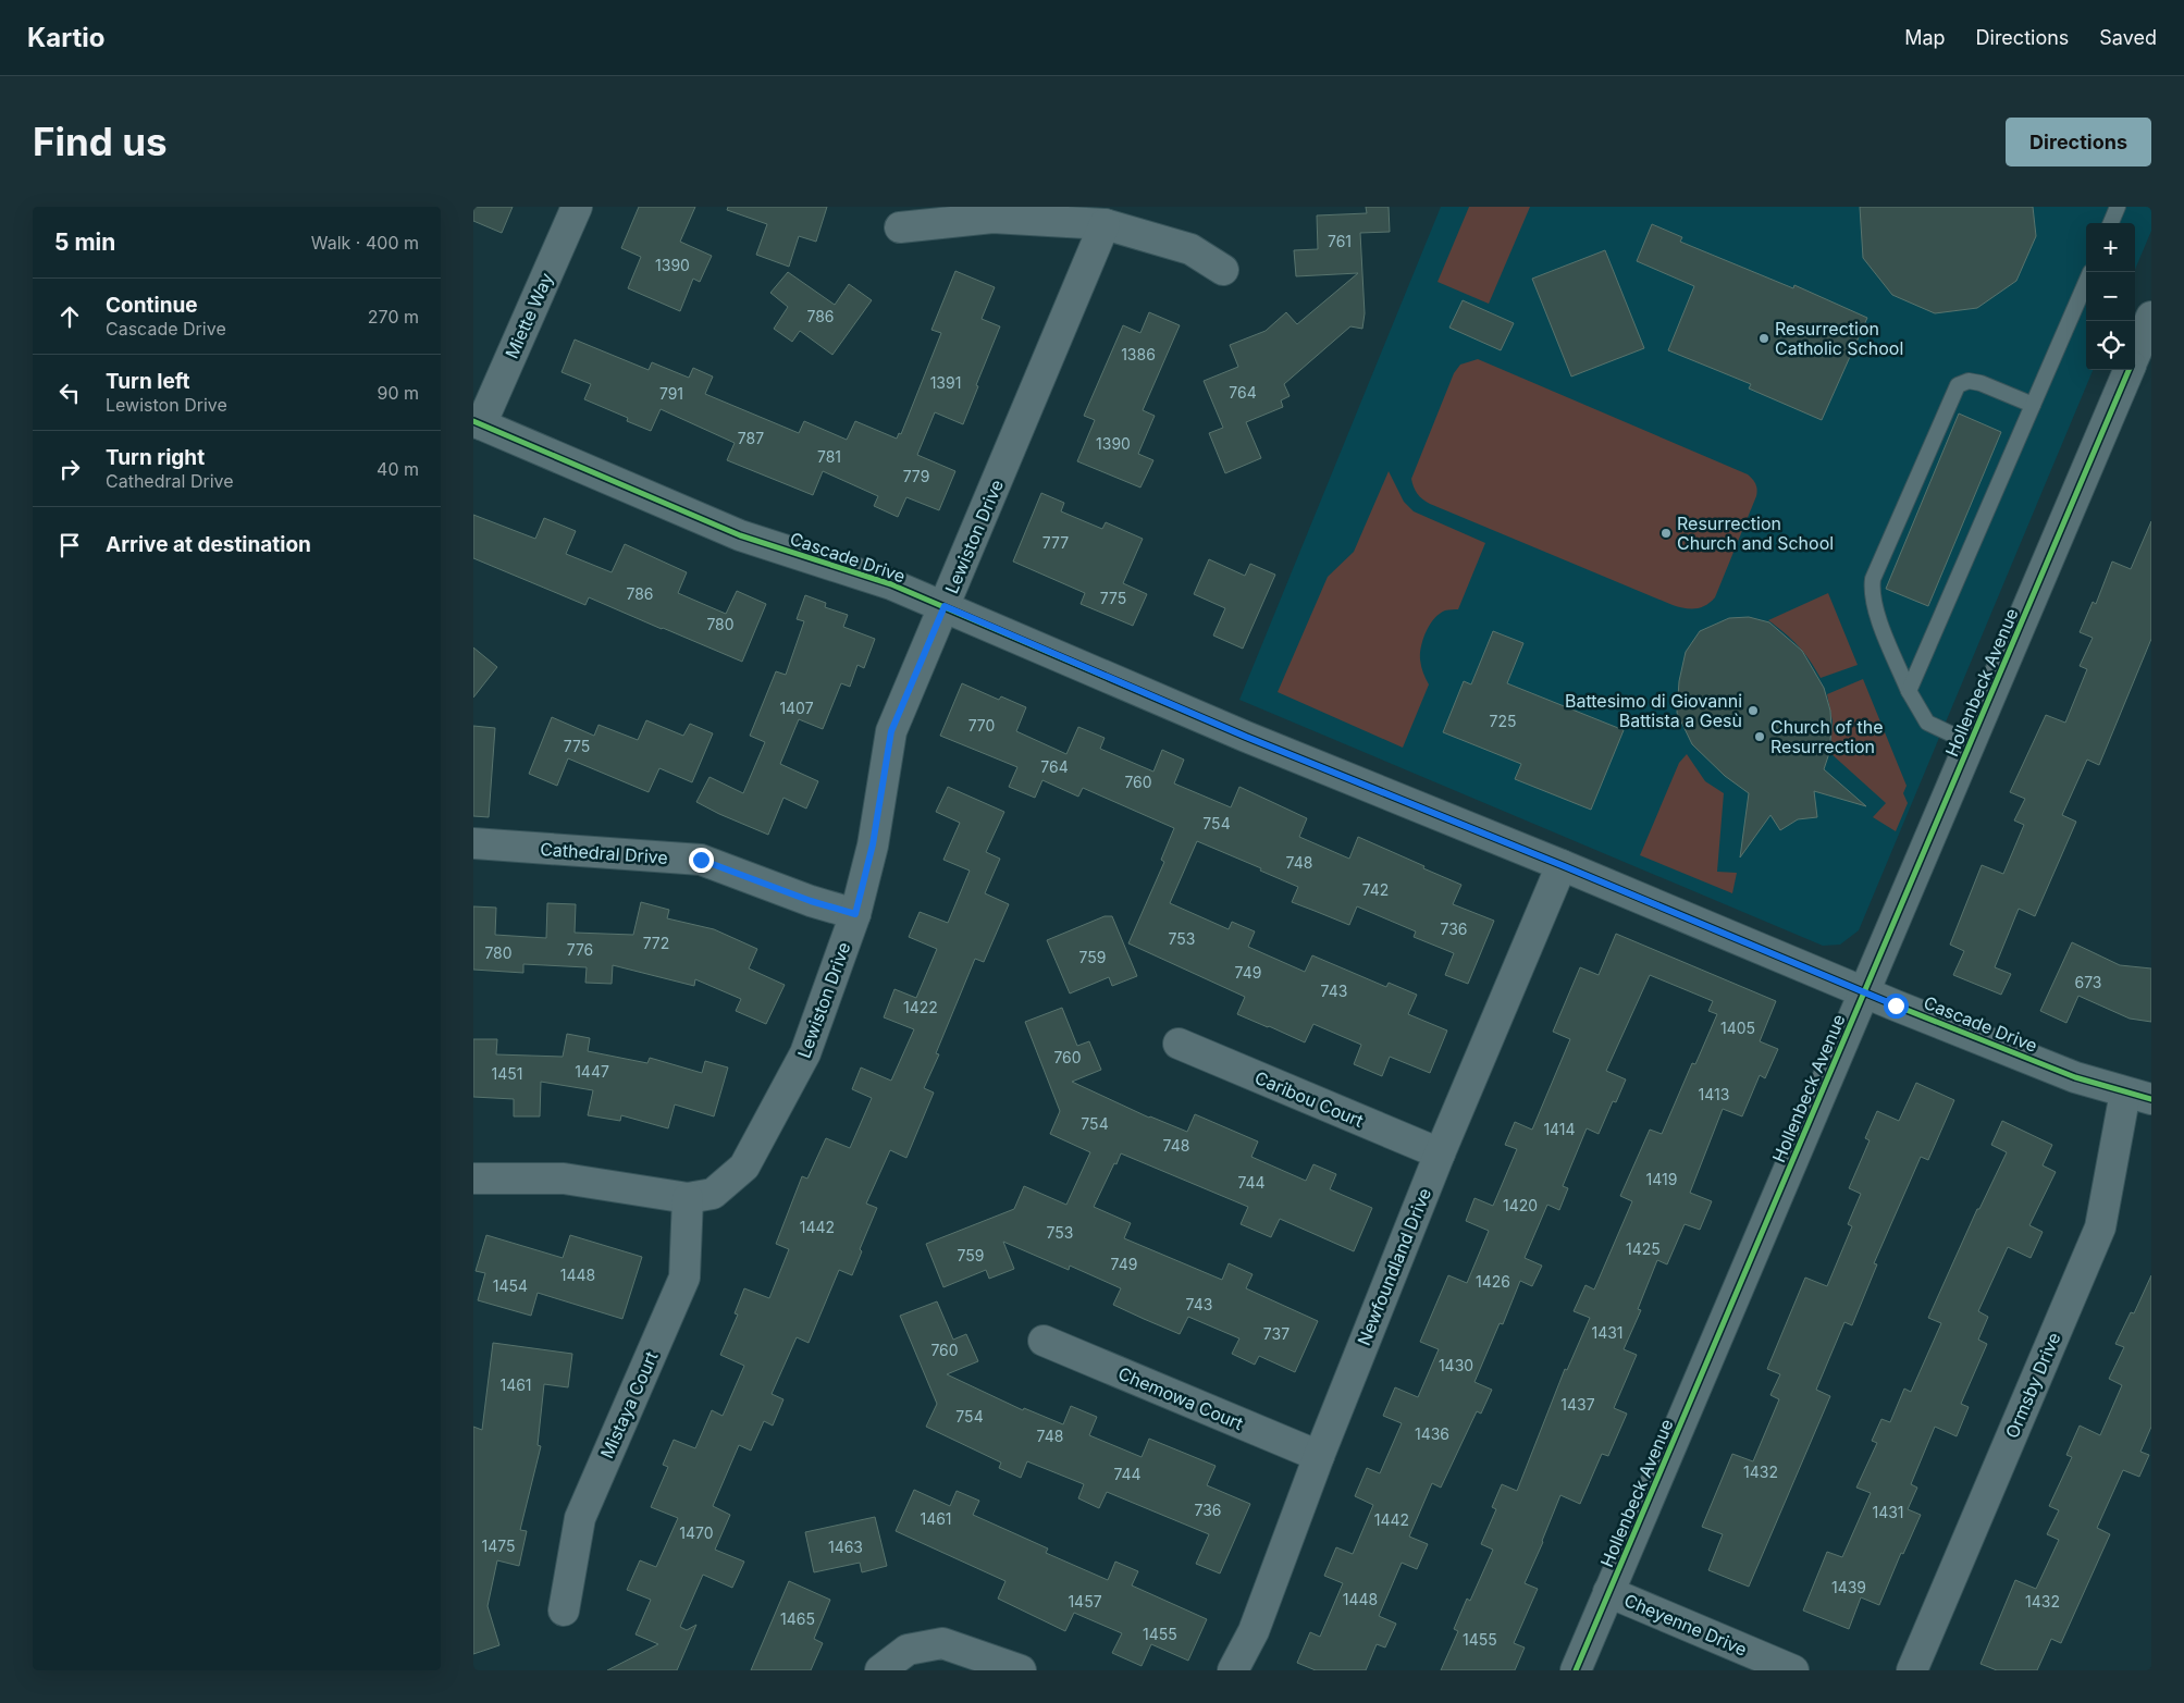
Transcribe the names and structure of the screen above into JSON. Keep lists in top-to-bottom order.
{
  "streets": {
    "street": [
      "Miette Way",
      "Lewiston Drive",
      "Cascade Drive",
      "Hollenbeck Avenue",
      "Cathedral Drive",
      "Caribou Court",
      "Newfoundland Drive",
      "Ormsby Drive",
      "Chemowa Court",
      "Mistaya Court",
      "Cheyenne Drive"
    ]
  },
  "crossings": [
    ["Miette Way", "Cascade Drive"],
    ["Lewiston Drive", "Cascade Drive"],
    ["Lewiston Drive", "Cathedral Drive"],
    ["Lewiston Drive", "Mistaya Court"],
    ["Cascade Drive", "Hollenbeck Avenue"],
    ["Cascade Drive", "Newfoundland Drive"],
    ["Cascade Drive", "Ormsby Drive"],
    ["Hollenbeck Avenue", "Cheyenne Drive"],
    ["Caribou Court", "Newfoundland Drive"],
    ["Newfoundland Drive", "Chemowa Court"]
  ],
  "places": [
    "Resurrection Catholic School",
    "Resurrection Church and School",
    "Battesimo di Giovanni Battista a Gesù",
    "Church of the Resurrection"
  ],
  "house_numbers": [
    "761",
    "1390",
    "786",
    "1386",
    "1391",
    "764",
    "791",
    "787",
    "1390",
    "781",
    "779",
    "777",
    "786",
    "775",
    "780",
    "1407",
    "725",
    "770",
    "775",
    "764",
    "760",
    "754",
    "748",
    "742",
    "736",
    "753",
    "772",
    "776",
    "780",
    "759",
    "749",
    "673",
    "743",
    "1422",
    "1405",
    "760",
    "1447",
    "1451",
    "1413",
    "754",
    "1414",
    "748",
    "1419",
    "744",
    "1420",
    "1442",
    "753",
    "1425",
    "759",
    "749",
    "1448",
    "1426",
    "1454",
    "743",
    "1431",
    "737",
    "760",
    "1430",
    "1461",
    "1437",
    "754",
    "1436",
    "748",
    "1432",
    "744",
    "736",
    "1431",
    "1461",
    "1442",
    "1470",
    "1475",
    "1463",
    "1439",
    "1448",
    "1457",
    "1432",
    "1465",
    "1455",
    "1455"
  ],
  "page": {
    "header": "Kartio",
    "nav": ["Map", "Directions", "Saved"],
    "buttons": "Directions",
    "title": "Find us",
    "heading": ["5 min", "Walk · 400 m"],
    "map_buttons": ["+", "−"],
    "list": [
      ["Continue", "Cascade Drive", "270 m"],
      ["Turn left", "Lewiston Drive", "90 m"],
      ["Turn right", "Cathedral Drive", "40 m"],
      "Arrive at destination"
    ]
  }
}
